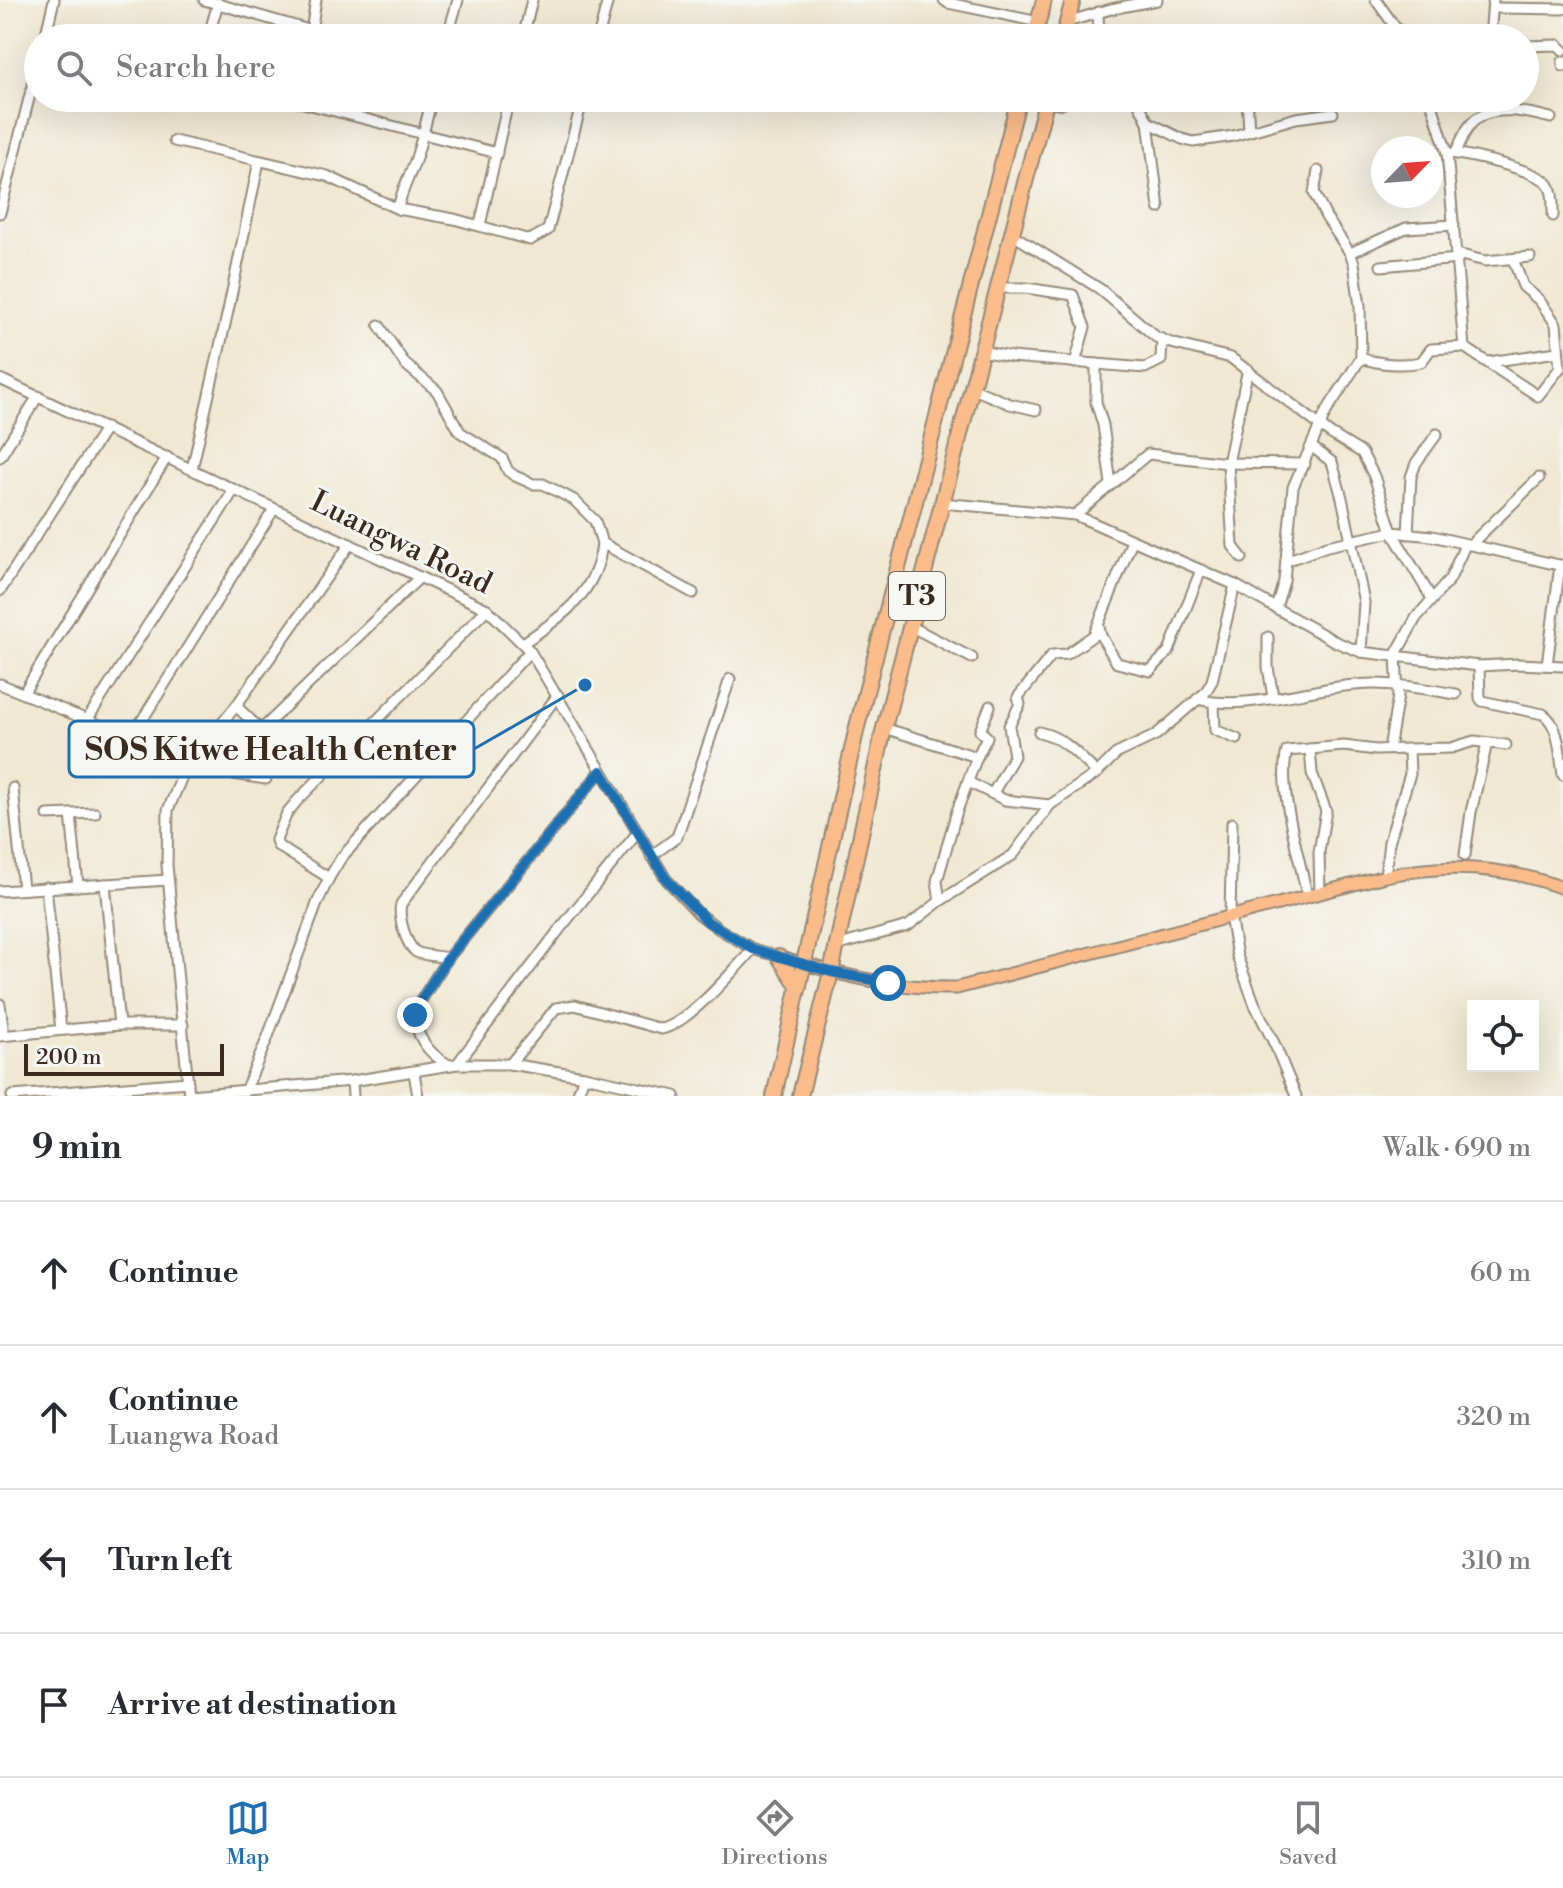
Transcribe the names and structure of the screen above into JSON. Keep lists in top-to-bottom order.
{
  "streets": {
    "highway": ["T3"],
    "main road": ["Luangwa Road"]
  },
  "crossings": [
    ["Luangwa Road", "T3"]
  ],
  "places": ["SOS Kitwe Health Center"],
  "scale_bar": "200 m",
  "north": "top right",
  "page": {
    "search": "Search here",
    "scale": "200 m",
    "heading": ["9 min", "Walk · 690 m"],
    "list": [
      ["Continue", "60 m"],
      ["Continue", "Luangwa Road", "320 m"],
      ["Turn left", "310 m"],
      "Arrive at destination"
    ],
    "nav": ["Map", "Directions", "Saved"]
  }
}
